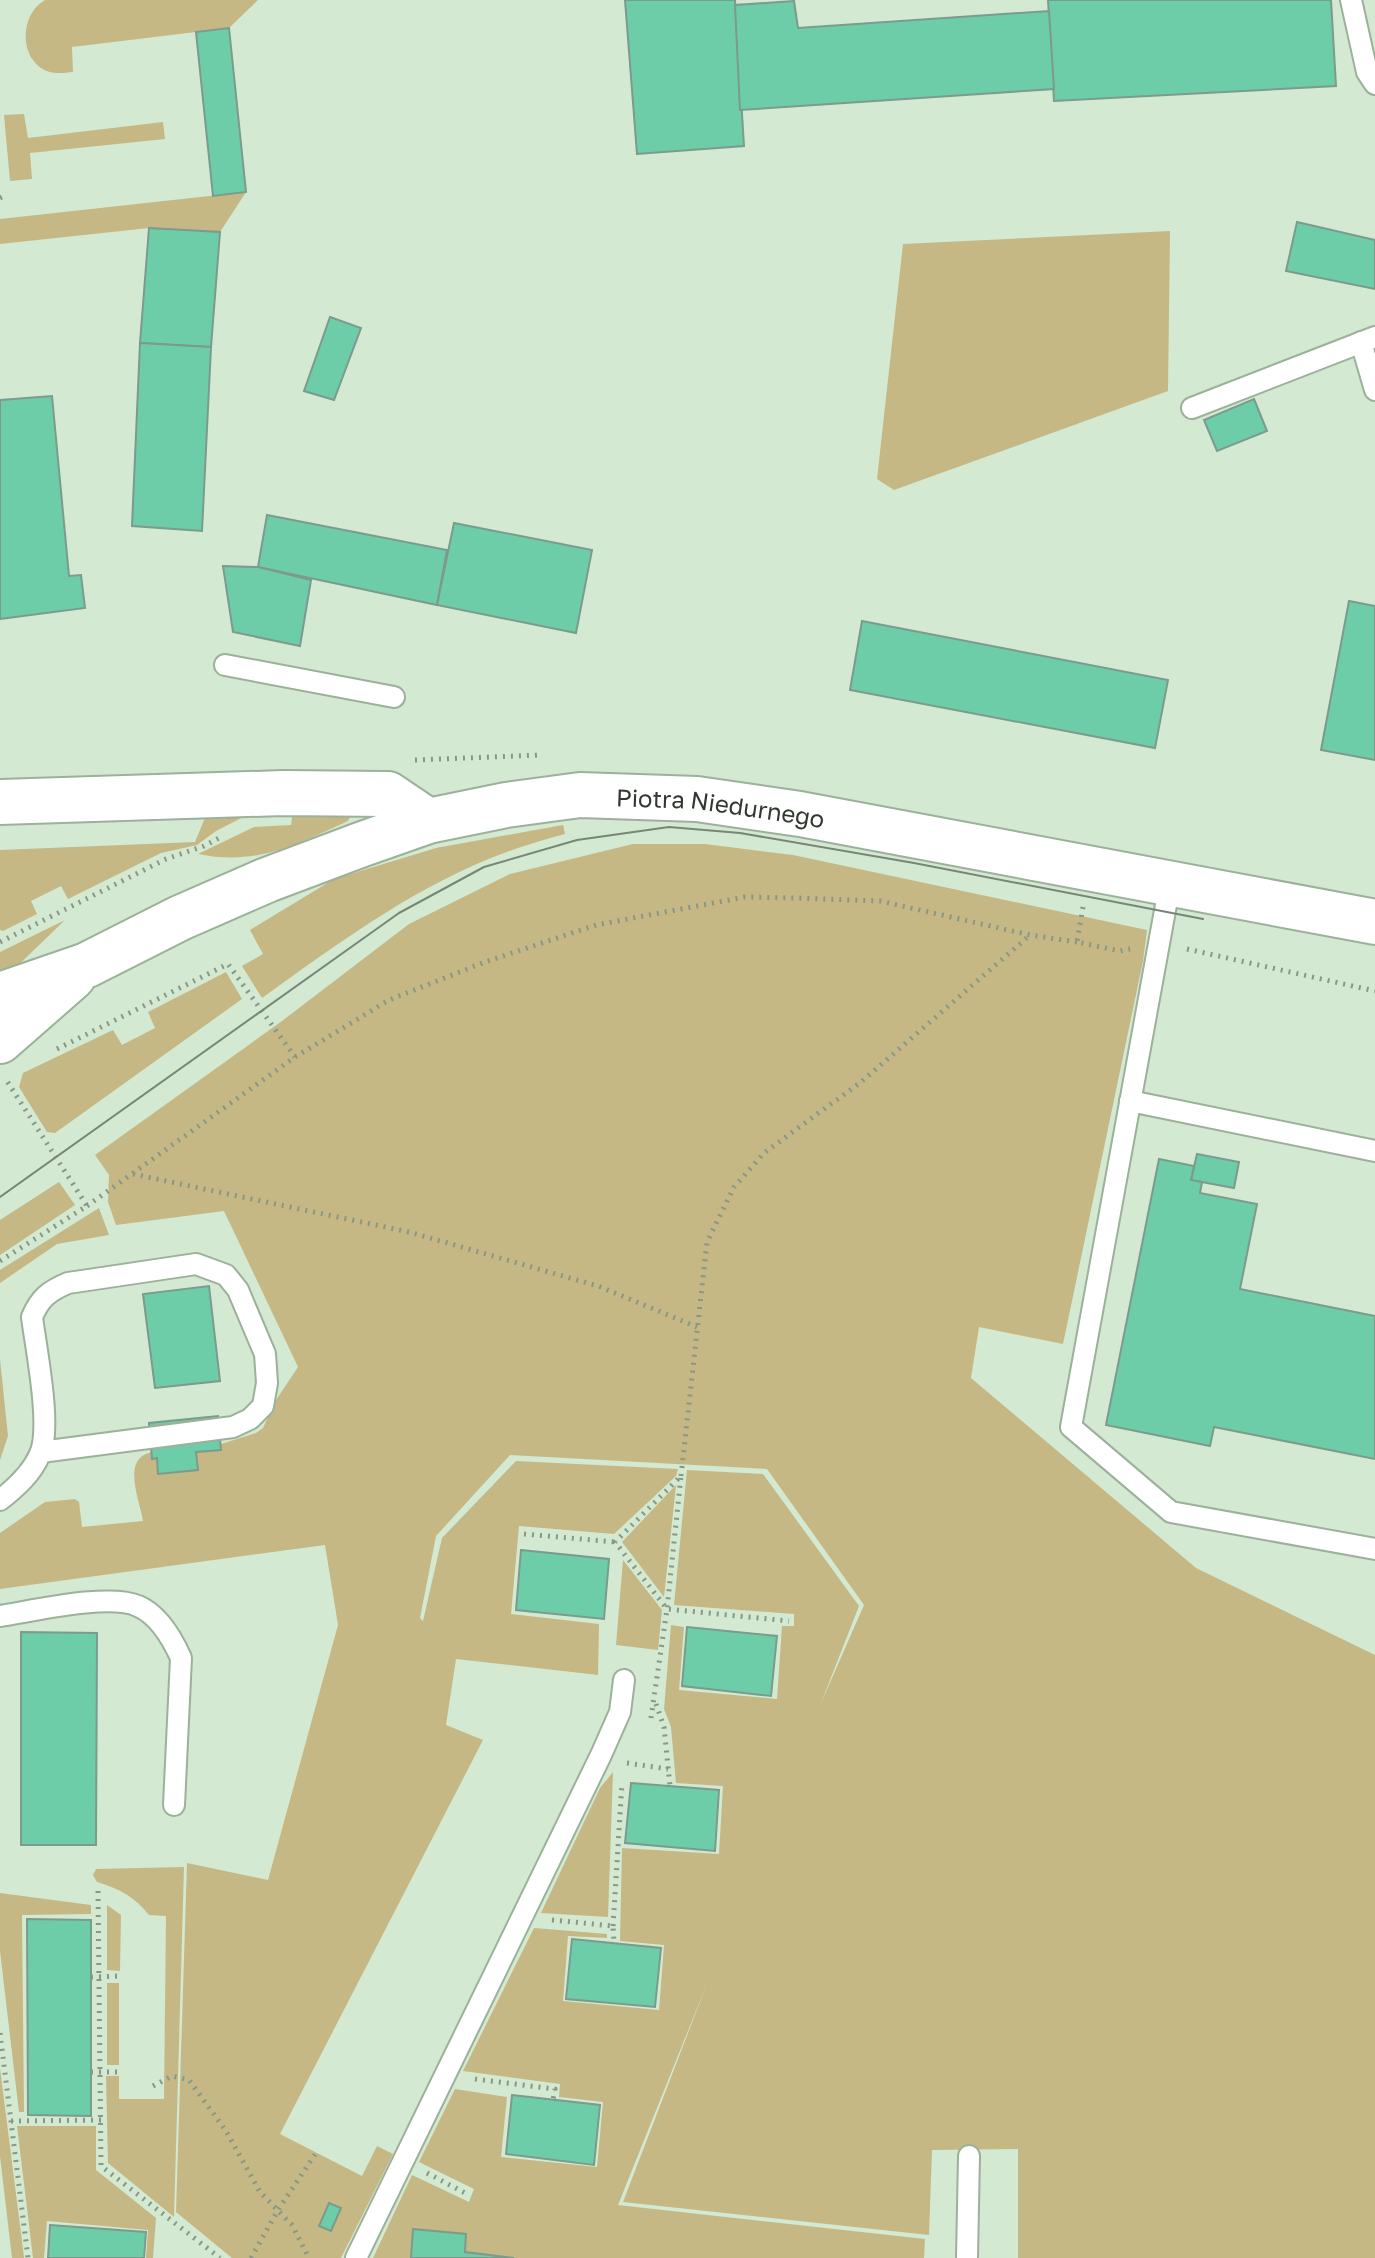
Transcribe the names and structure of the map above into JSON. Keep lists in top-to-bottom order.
{
  "streets": {
    "street": ["Piotra Niedurnego"]
  }
}
